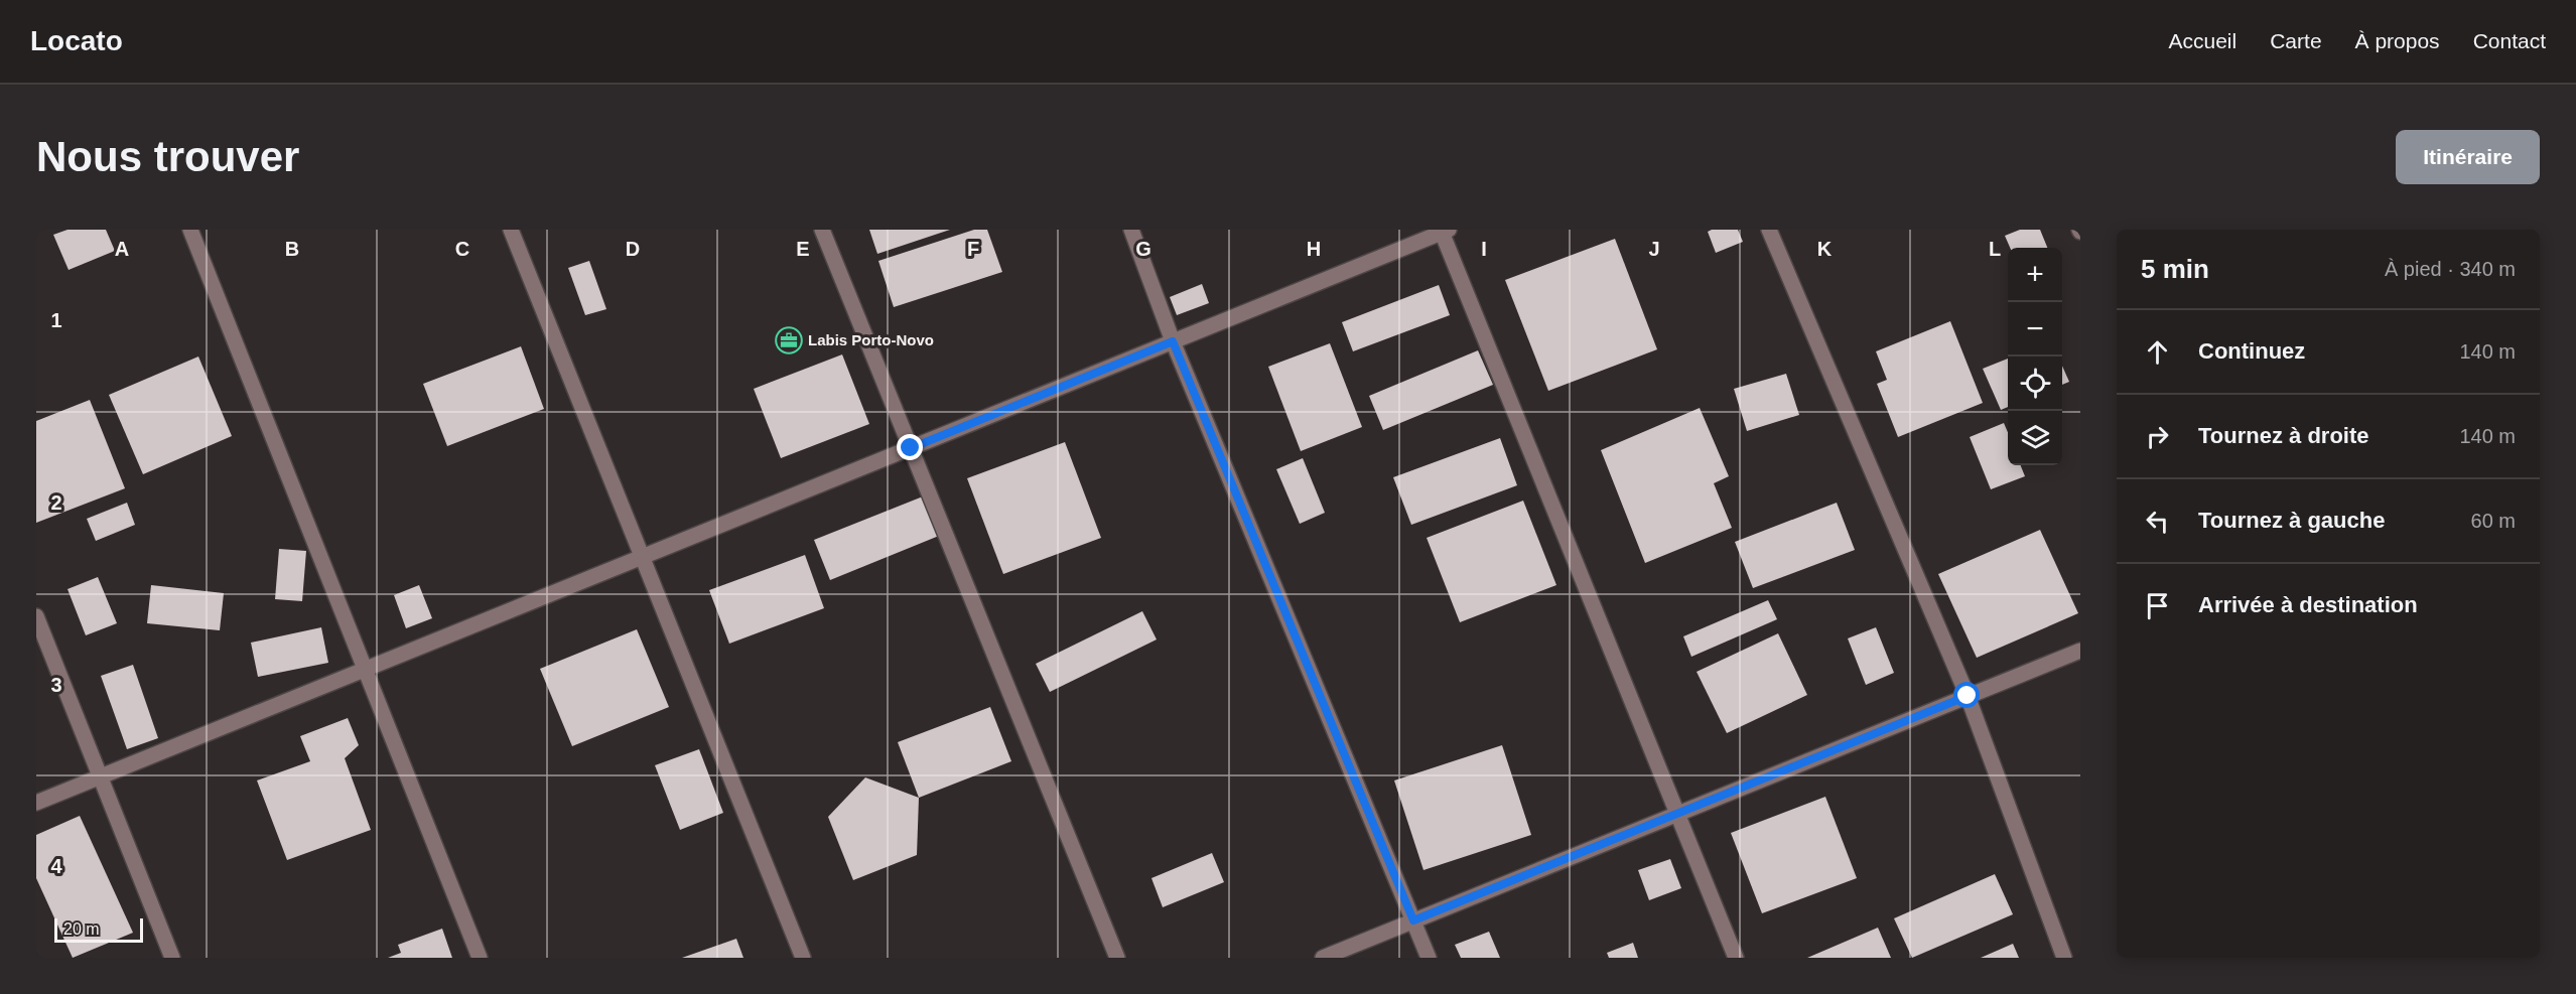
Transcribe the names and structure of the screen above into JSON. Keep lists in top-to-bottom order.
{
  "places": {
    "office": ["Labis Porto-Novo"]
  },
  "scale_bar": "20 m",
  "page": {
    "header": "Locato",
    "nav": [
      "Accueil",
      "Carte",
      "À propos",
      "Contact"
    ],
    "buttons": "Itinéraire",
    "title": "Nous trouver",
    "heading": ["5 min", "À pied · 340 m"],
    "map_buttons": ["+", "−"],
    "list": [
      ["Continuez", "140 m"],
      ["Tournez à droite", "140 m"],
      ["Tournez à gauche", "60 m"],
      "Arrivée à destination"
    ],
    "scale": "20 m"
  },
  "grid": {
    "columns": [
      "A",
      "B",
      "C",
      "D",
      "E",
      "F",
      "G",
      "H",
      "I",
      "J",
      "K",
      "L"
    ],
    "rows": [
      "1",
      "2",
      "3",
      "4"
    ]
  }
}
